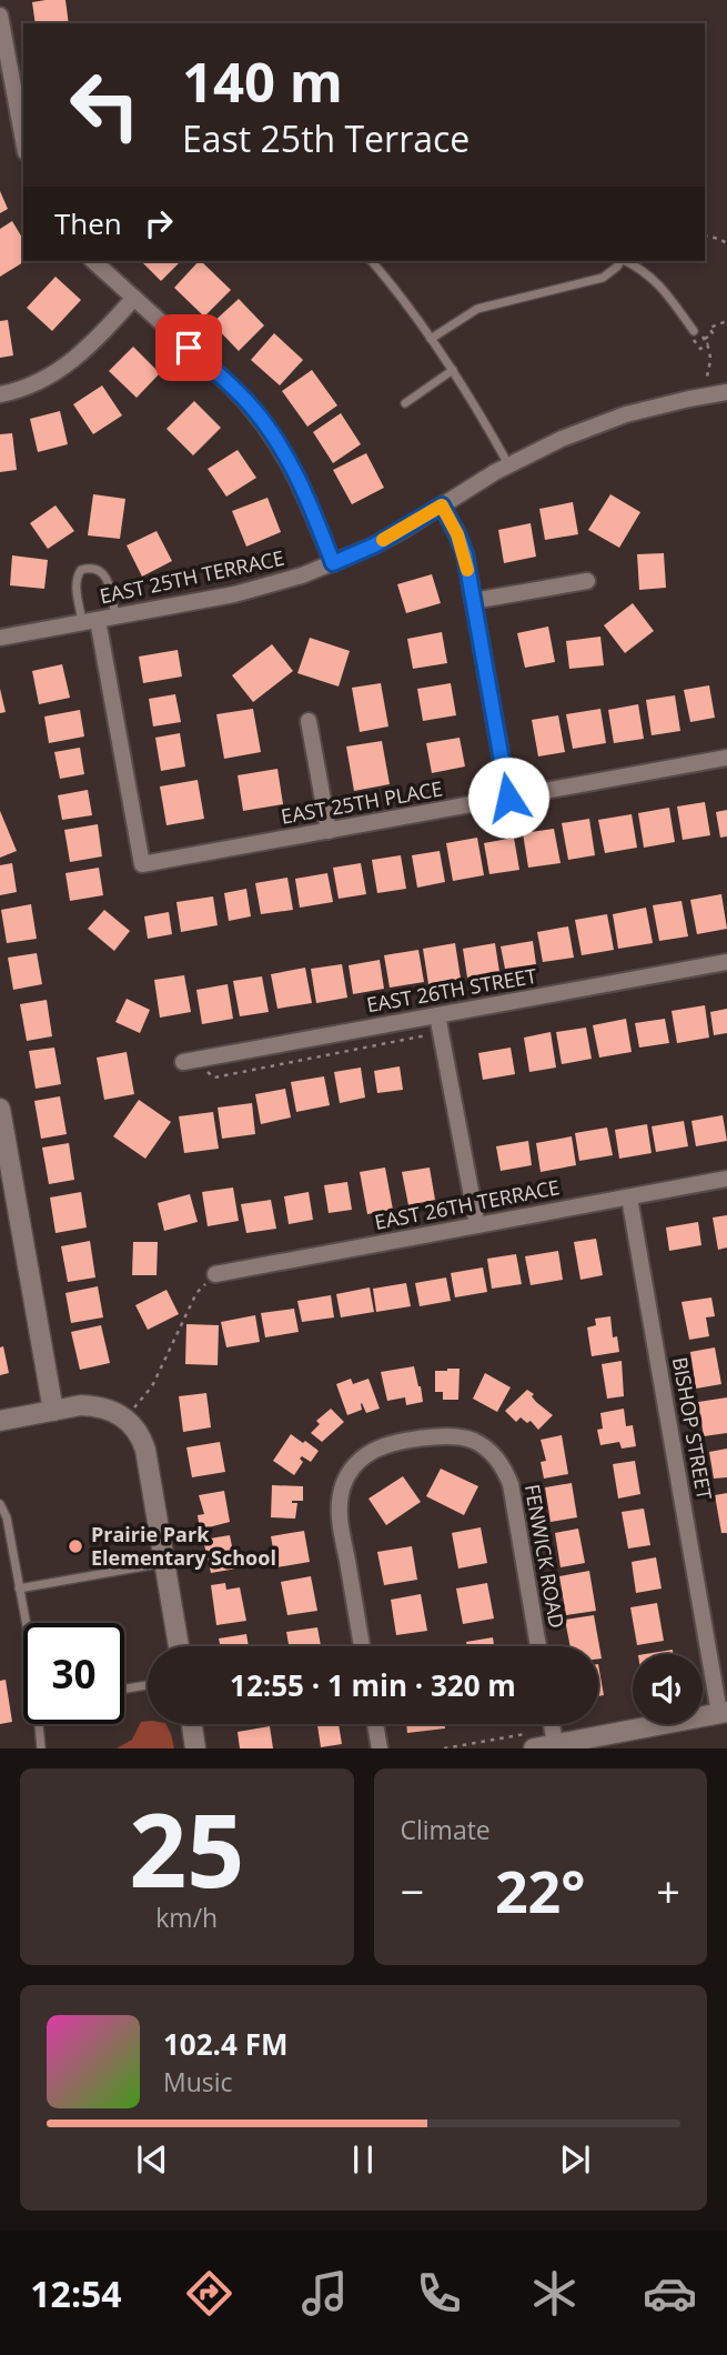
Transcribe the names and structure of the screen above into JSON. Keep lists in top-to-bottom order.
{
  "streets": {
    "street": [
      "EAST 25TH TERRACE",
      "EAST 25TH PLACE",
      "EAST 26TH STREET",
      "EAST 26TH TERRACE",
      "BISHOP STREET",
      "FENWICK ROAD"
    ]
  },
  "crossings": [
    ["EAST 25TH TERRACE", "EAST 25TH PLACE"],
    ["EAST 26TH TERRACE", "BISHOP STREET"]
  ],
  "places": ["Prairie Park Elementary School"],
  "page": {
    "turn": ["140 m", "East 25th Terrace"],
    "then": "Then",
    "limit": "30",
    "trip": "12:55 · 1 min · 320 m",
    "tile": [
      ["25", "km/h"],
      "Climate"
    ],
    "heat": ["−", "22°", "+"],
    "song": ["102.4 FM", "Music"],
    "tabs": "12:54"
  }
}
